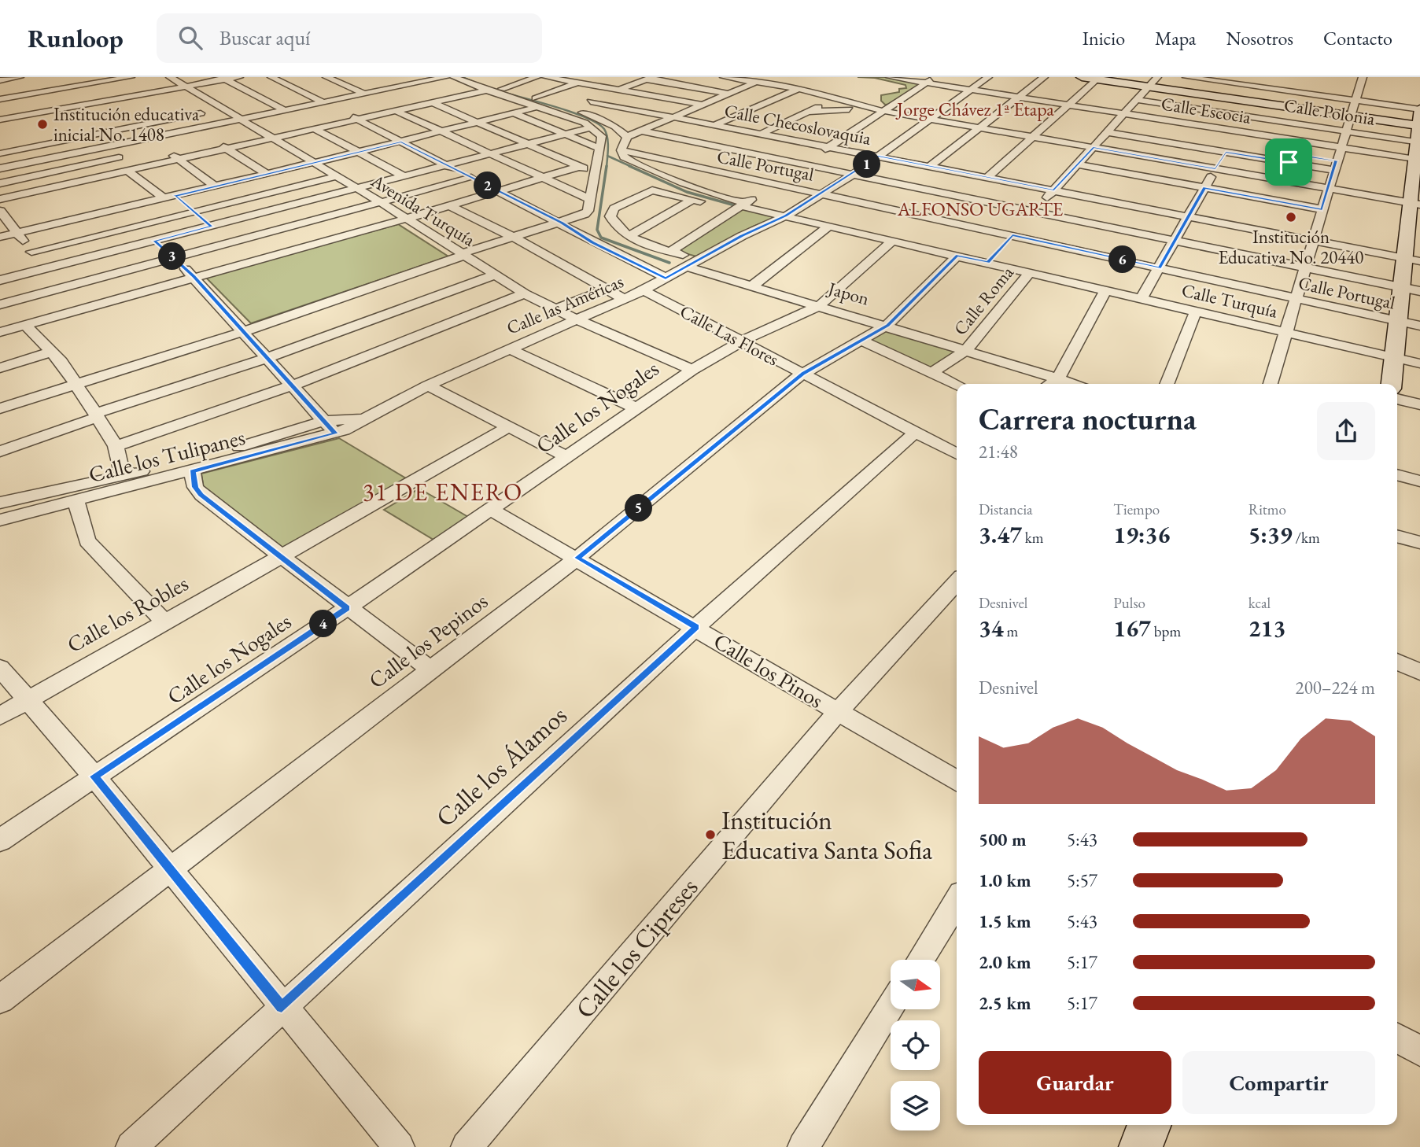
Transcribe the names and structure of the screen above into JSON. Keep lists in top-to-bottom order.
{
  "streets": {
    "street": [
      "Calle Escocia",
      "Calle Polonia",
      "Calle Checoslovaquia",
      "Calle Portugal",
      "Avenida Turquía",
      "Japon",
      "Calle Roma",
      "Calle Turquía",
      "Calle las Américas",
      "Calle Las Flores",
      "Calle los Nogales",
      "Calle los Tulipanes",
      "Calle los Robles",
      "Calle los Pepinos",
      "Calle los Pinos",
      "Calle los Álamos",
      "Calle los Cipreses"
    ]
  },
  "crossings": [
    ["Calle Escocia", "Calle las Américas"],
    ["Calle Checoslovaquia", "Calle las Américas"],
    ["Calle Portugal", "Calle las Américas"],
    ["Avenida Turquía", "Calle las Américas"],
    ["Avenida Turquía", "Calle los Nogales"],
    ["Japon", "Calle Roma"],
    ["Japon", "Calle las Américas"],
    ["Japon", "Calle los Nogales"],
    ["Japon", "Calle los Pepinos"],
    ["Calle Roma", "Calle Turquía"],
    ["Calle Turquía", "Calle las Américas"],
    ["Calle Turquía", "Calle los Nogales"],
    ["Calle Turquía", "Calle los Pepinos"],
    ["Calle las Américas", "Calle Las Flores"],
    ["Calle las Américas", "Calle los Tulipanes"],
    ["Calle Las Flores", "Calle los Nogales"],
    ["Calle Las Flores", "Calle los Pepinos"],
    ["Calle Las Flores", "Calle los Álamos"],
    ["Calle los Nogales", "Calle los Pinos"],
    ["Calle los Pepinos", "Calle los Pinos"],
    ["Calle los Pinos", "Calle los Álamos"],
    ["Calle los Pinos", "Calle los Cipreses"]
  ],
  "districts": ["Jorge Chávez 1ª Etapa", "ALFONSO UGARTE", "31 DE ENERO"],
  "places": ["Institución educativa inicial No. 1408", "Institución Educativa No. 20440", "Institución Educativa Santa Sofia"],
  "north": "right",
  "page": {
    "header": "Runloop",
    "search": "Buscar aquí",
    "nav": [
      "Inicio",
      "Mapa",
      "Nosotros",
      "Contacto"
    ],
    "pins": [
      "1",
      "2",
      "3",
      "6",
      "5",
      "4"
    ],
    "heading": ["Carrera nocturna", "21:48"],
    "stats": [
      ["Distancia", "3.47 km"],
      ["Tiempo", "19:36"],
      ["Ritmo", "5:39 /km"],
      ["Desnivel", "34 m"],
      ["Pulso", "167 bpm"],
      ["kcal", "213"]
    ],
    "chart": ["Desnivel", "200–224 m"],
    "list": [
      {
        "name": "500 m",
        "note": "5:43"
      },
      {
        "name": "1.0 km",
        "note": "5:57"
      },
      {
        "name": "1.5 km",
        "note": "5:43"
      },
      {
        "name": "2.0 km",
        "note": "5:17"
      },
      {
        "name": "2.5 km",
        "note": "5:17"
      }
    ],
    "buttons": ["Guardar", "Compartir"]
  }
}
